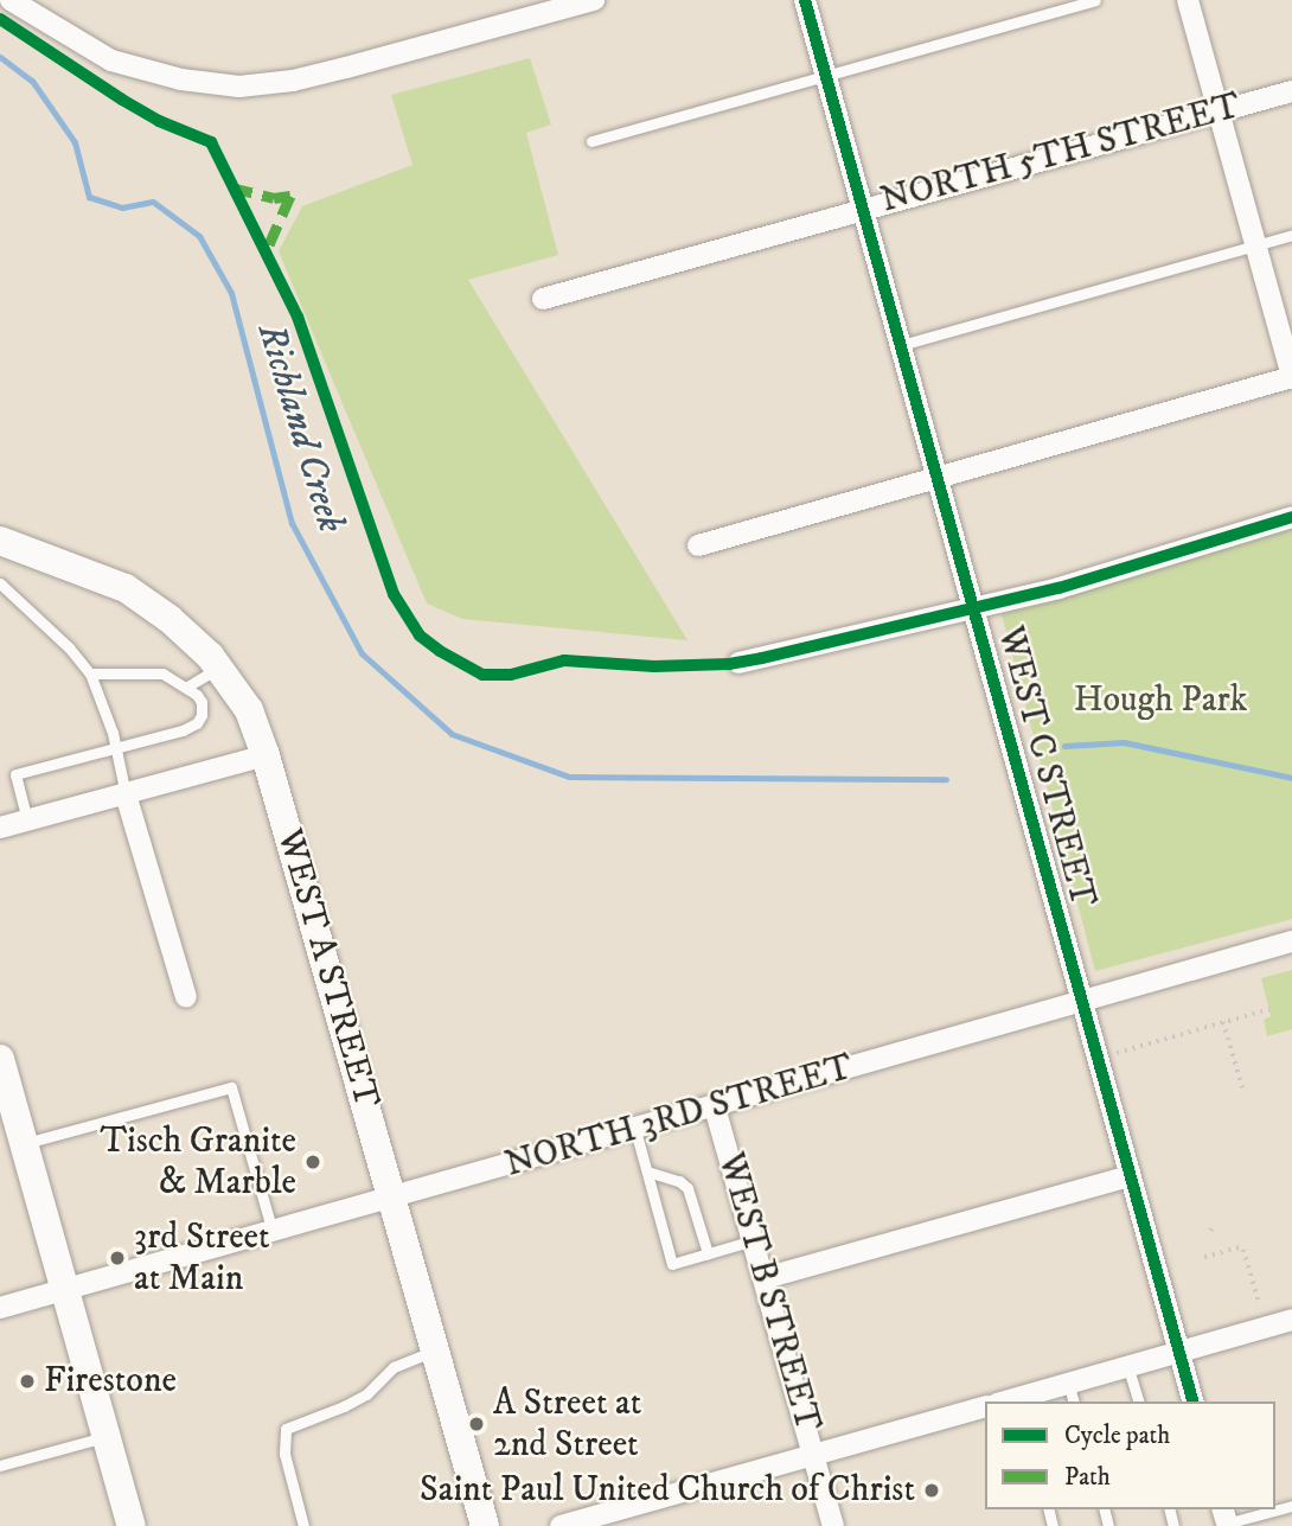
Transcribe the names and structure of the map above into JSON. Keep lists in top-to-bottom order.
{
  "streets": {
    "main road": ["WEST A STREET"],
    "street": [
      "NORTH 5TH STREET",
      "WEST C STREET",
      "NORTH 3RD STREET",
      "WEST B STREET"
    ]
  },
  "crossings": [
    ["NORTH 5TH STREET", "WEST C STREET"],
    ["WEST C STREET", "NORTH 3RD STREET"],
    ["WEST A STREET", "NORTH 3RD STREET"],
    ["NORTH 3RD STREET", "WEST B STREET"]
  ],
  "water": ["Richland Creek"],
  "parks": ["Hough Park"],
  "places": [
    "Tisch Granite & Marble",
    "3rd Street at Main",
    "Firestone",
    "A Street at 2nd Street",
    "Saint Paul United Church of Christ"
  ],
  "legend": ["Cycle path", "Path"]
}
